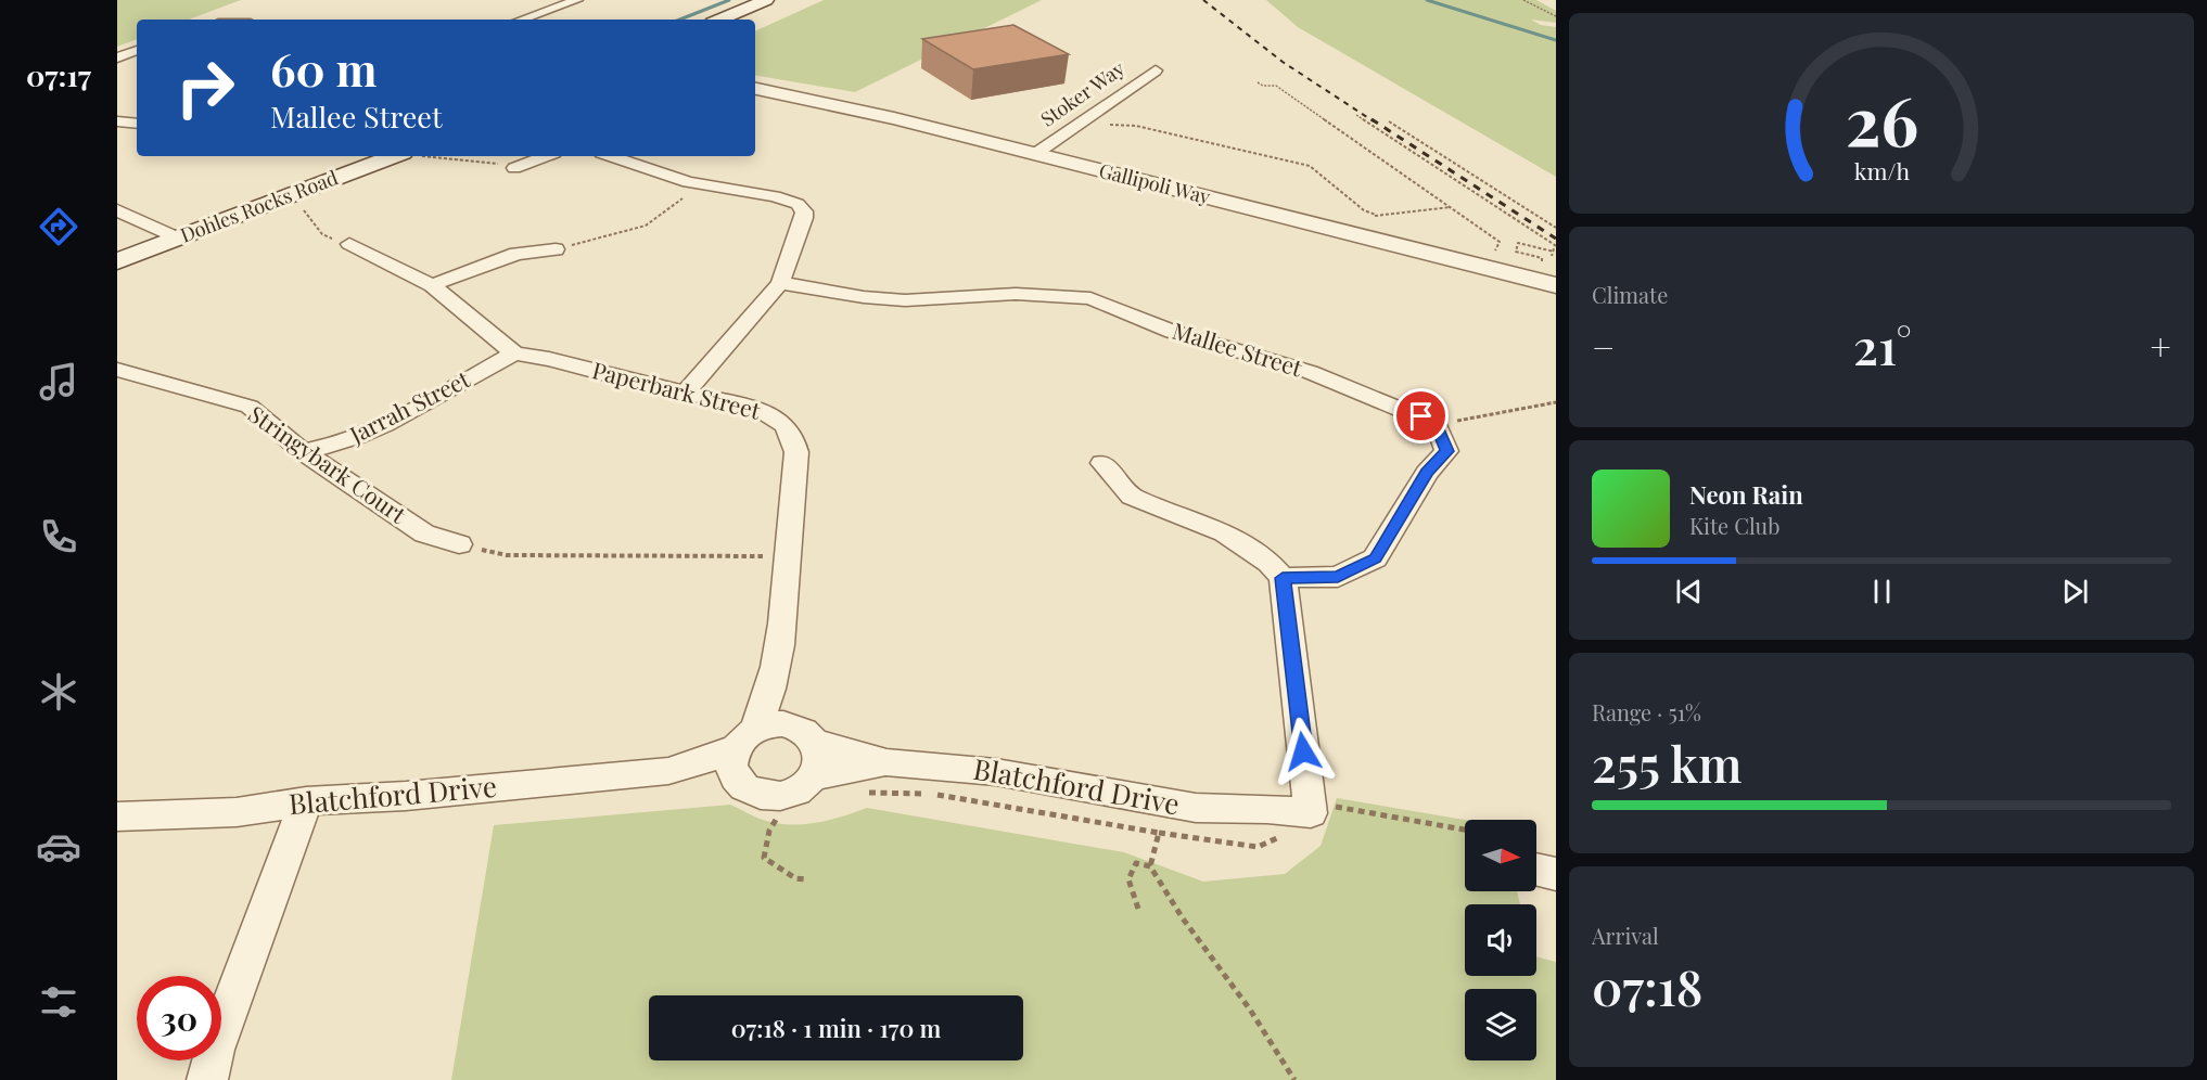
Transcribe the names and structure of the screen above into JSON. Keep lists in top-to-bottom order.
{
  "streets": {
    "main road": ["Dohles Rocks Road"],
    "street": [
      "Stoker Way",
      "Gallipoli Way",
      "Mallee Street",
      "Paperbark Street",
      "Jarrah Street",
      "Stringybark Court",
      "Blatchford Drive"
    ]
  },
  "crossings": [
    ["Stoker Way", "Gallipoli Way"],
    ["Paperbark Street", "Jarrah Street"],
    ["Paperbark Street", "Blatchford Drive"],
    ["Jarrah Street", "Stringybark Court"]
  ],
  "north": "right",
  "page": {
    "tabs": "07:17",
    "turn": ["60 m", "Mallee Street"],
    "tile": [
      "Climate",
      ["Range · 51%", "255 km"],
      ["Arrival", "07:18"]
    ],
    "heat": ["−", "21°", "+"],
    "song": ["Neon Rain", "Kite Club"],
    "limit": "30",
    "trip": "07:18 · 1 min · 170 m",
    "gauge": ["26", "km/h"]
  }
}
